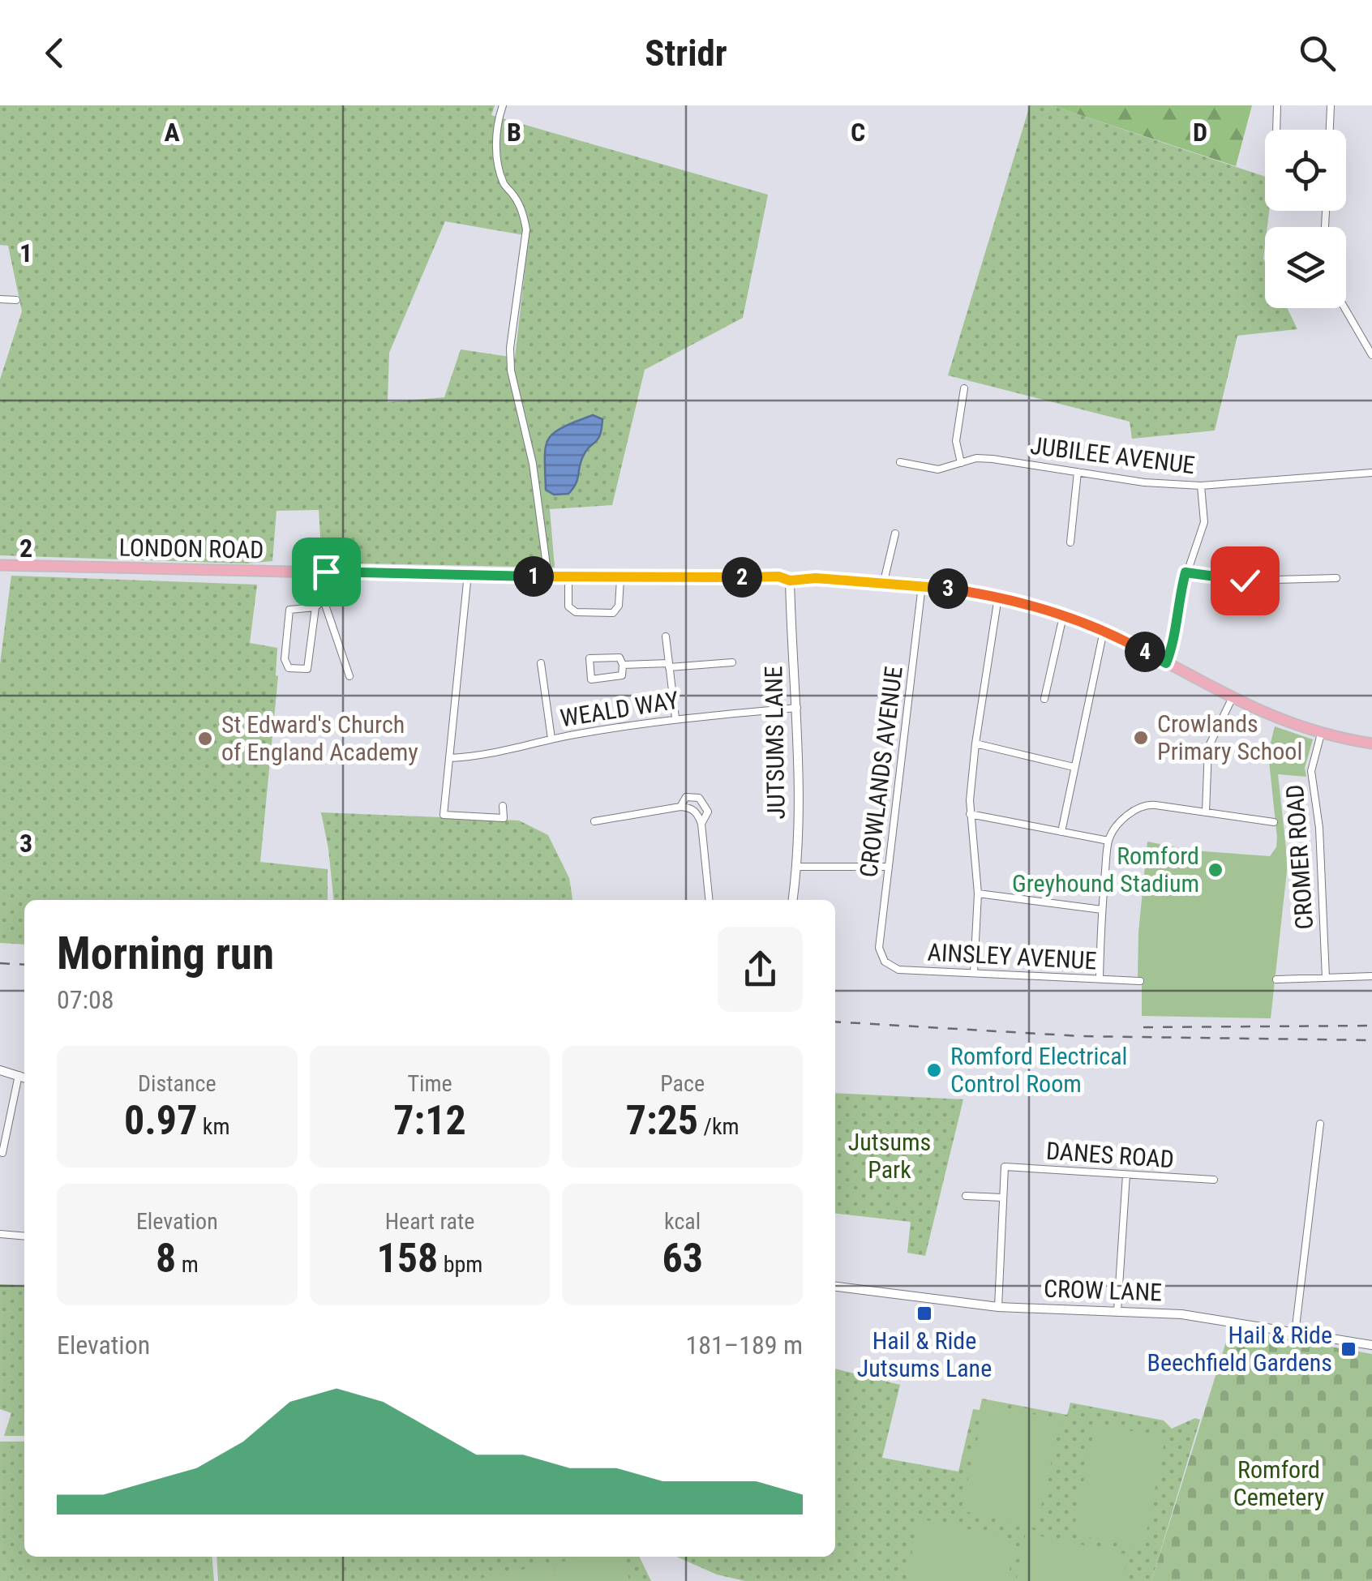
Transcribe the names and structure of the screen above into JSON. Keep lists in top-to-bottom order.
{
  "streets": {
    "main road": ["LONDON ROAD"],
    "street": [
      "JUBILEE AVENUE",
      "WEALD WAY",
      "JUTSUMS LANE",
      "CROWLANDS AVENUE",
      "CROMER ROAD",
      "AINSLEY AVENUE",
      "DANES ROAD",
      "CROW LANE"
    ]
  },
  "crossings": [
    ["LONDON ROAD", "JUTSUMS LANE"],
    ["LONDON ROAD", "CROWLANDS AVENUE"],
    ["LONDON ROAD", "CROMER ROAD"],
    ["WEALD WAY", "JUTSUMS LANE"],
    ["CROWLANDS AVENUE", "AINSLEY AVENUE"]
  ],
  "parks": ["Jutsums Park", "Romford Cemetery"],
  "places": {
    "other": [
      "Crowlands Primary School",
      "St Edward's Church of England Academy",
      "Romford Greyhound Stadium",
      "Romford Electrical Control Room"
    ],
    "transit": ["Hail & Ride Jutsums Lane", "Hail & Ride Beechfield Gardens"]
  },
  "page": {
    "header": "Stridr",
    "pins": [
      "1",
      "2",
      "3",
      "4"
    ],
    "heading": ["Morning run", "07:08"],
    "stats": [
      ["Distance", "0.97 km"],
      ["Time", "7:12"],
      ["Pace", "7:25 /km"],
      ["Elevation", "8 m"],
      ["Heart rate", "158 bpm"],
      ["kcal", "63"]
    ],
    "chart": ["Elevation", "181–189 m"]
  },
  "grid": {
    "columns": [
      "A",
      "B",
      "C",
      "D"
    ],
    "rows": ["1", "2", "3"]
  }
}
